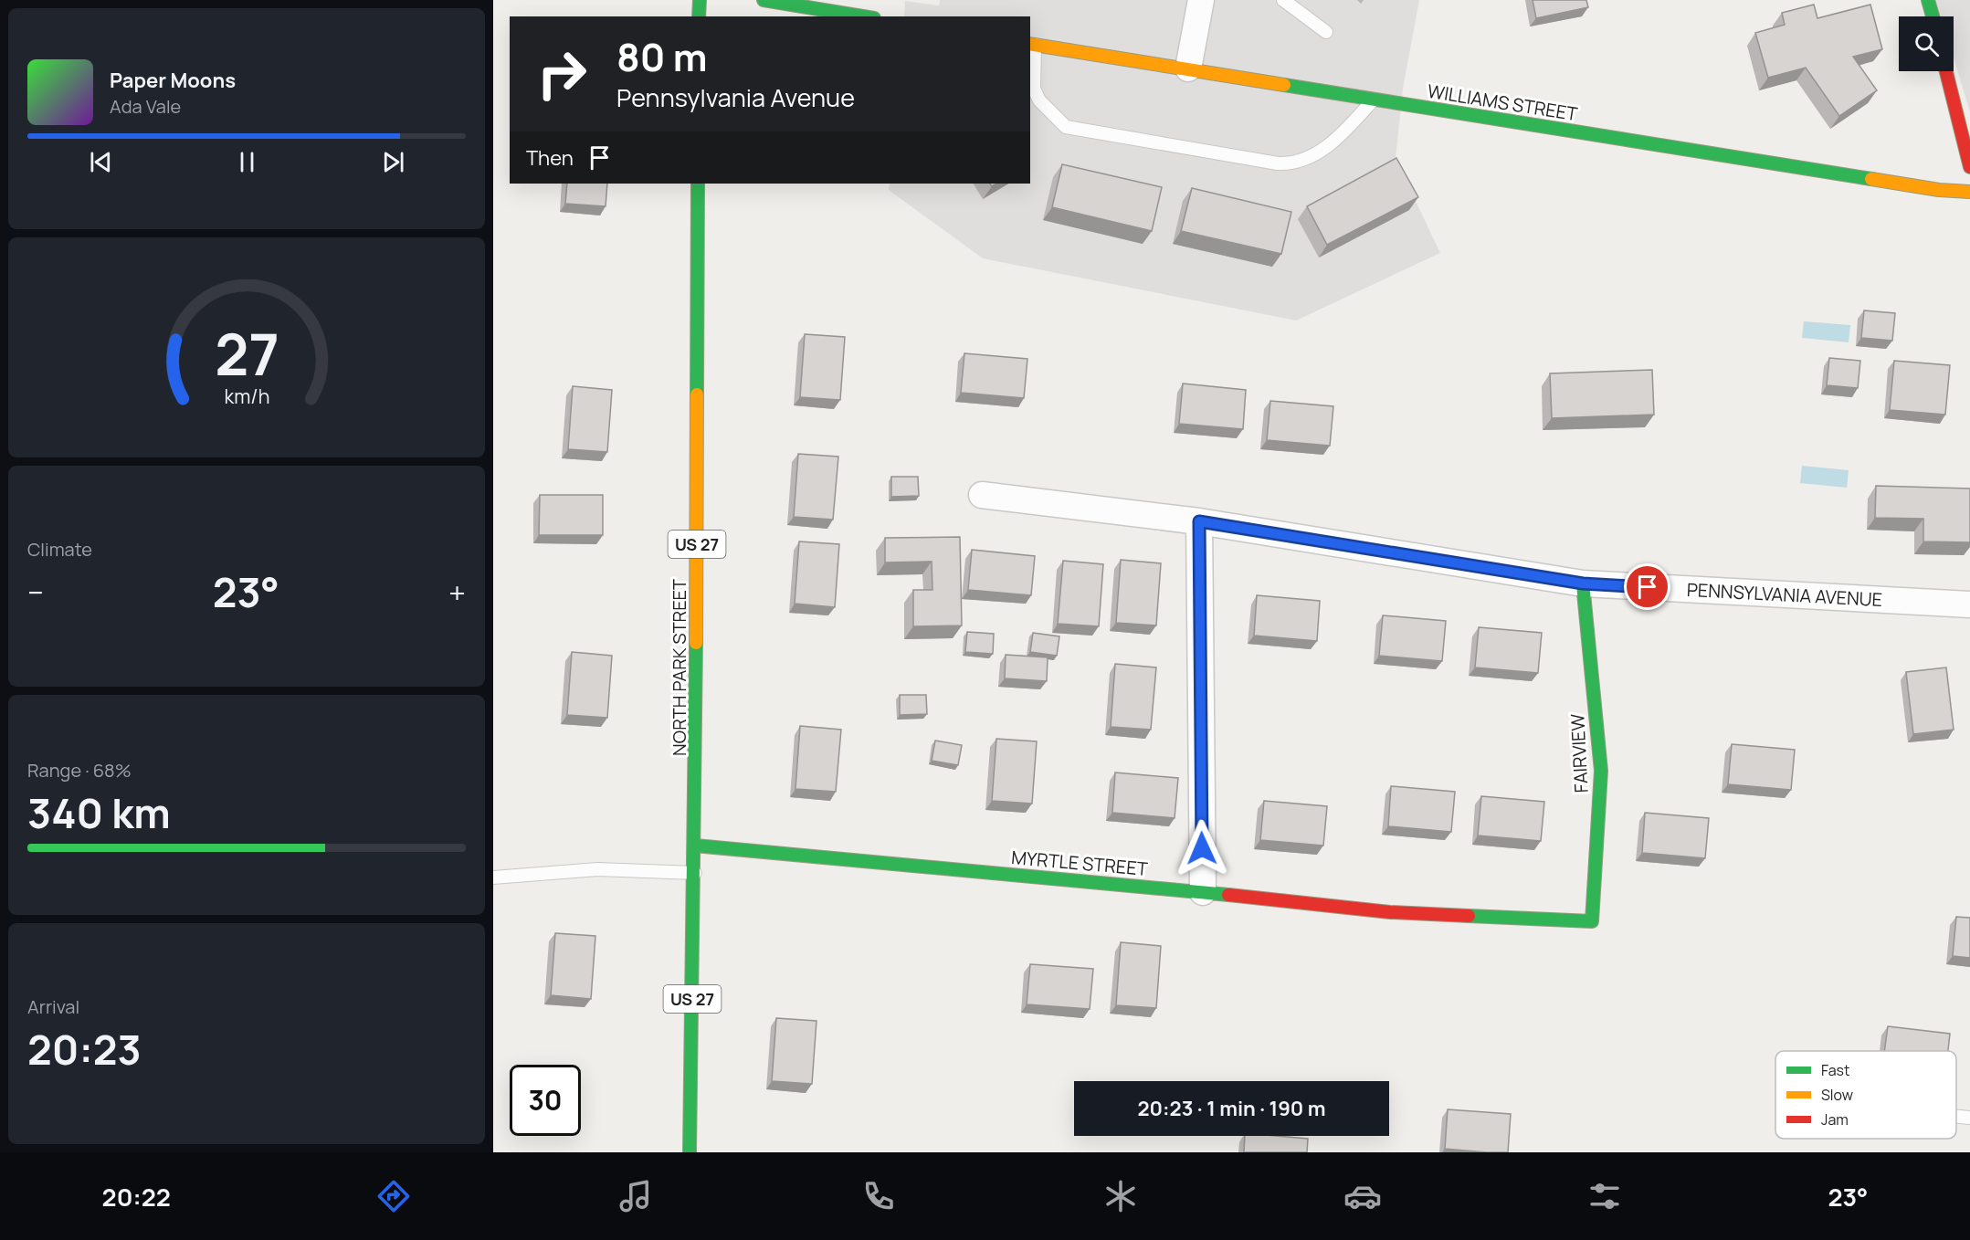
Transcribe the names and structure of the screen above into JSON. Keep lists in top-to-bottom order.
{
  "streets": {
    "street": [
      "WILLIAMS STREET",
      "US 27",
      "PENNSYLVANIA AVENUE",
      "NORTH PARK STREET",
      "FAIRVIEW",
      "MYRTLE STREET"
    ]
  },
  "crossings": [
    ["PENNSYLVANIA AVENUE", "FAIRVIEW"],
    ["NORTH PARK STREET", "MYRTLE STREET"],
    ["FAIRVIEW", "MYRTLE STREET"]
  ],
  "legend": ["Fast", "Slow", "Jam"],
  "page": {
    "turn": ["80 m", "Pennsylvania Avenue"],
    "song": ["Paper Moons", "Ada Vale"],
    "then": "Then",
    "tile": [
      "Climate",
      ["Range · 68%", "340 km"],
      ["Arrival", "20:23"]
    ],
    "heat": ["−", "23°", "+"],
    "limit": "30",
    "trip": "20:23 · 1 min · 190 m",
    "tabs": ["20:22", "23°"],
    "gauge": ["27", "km/h"]
  }
}
